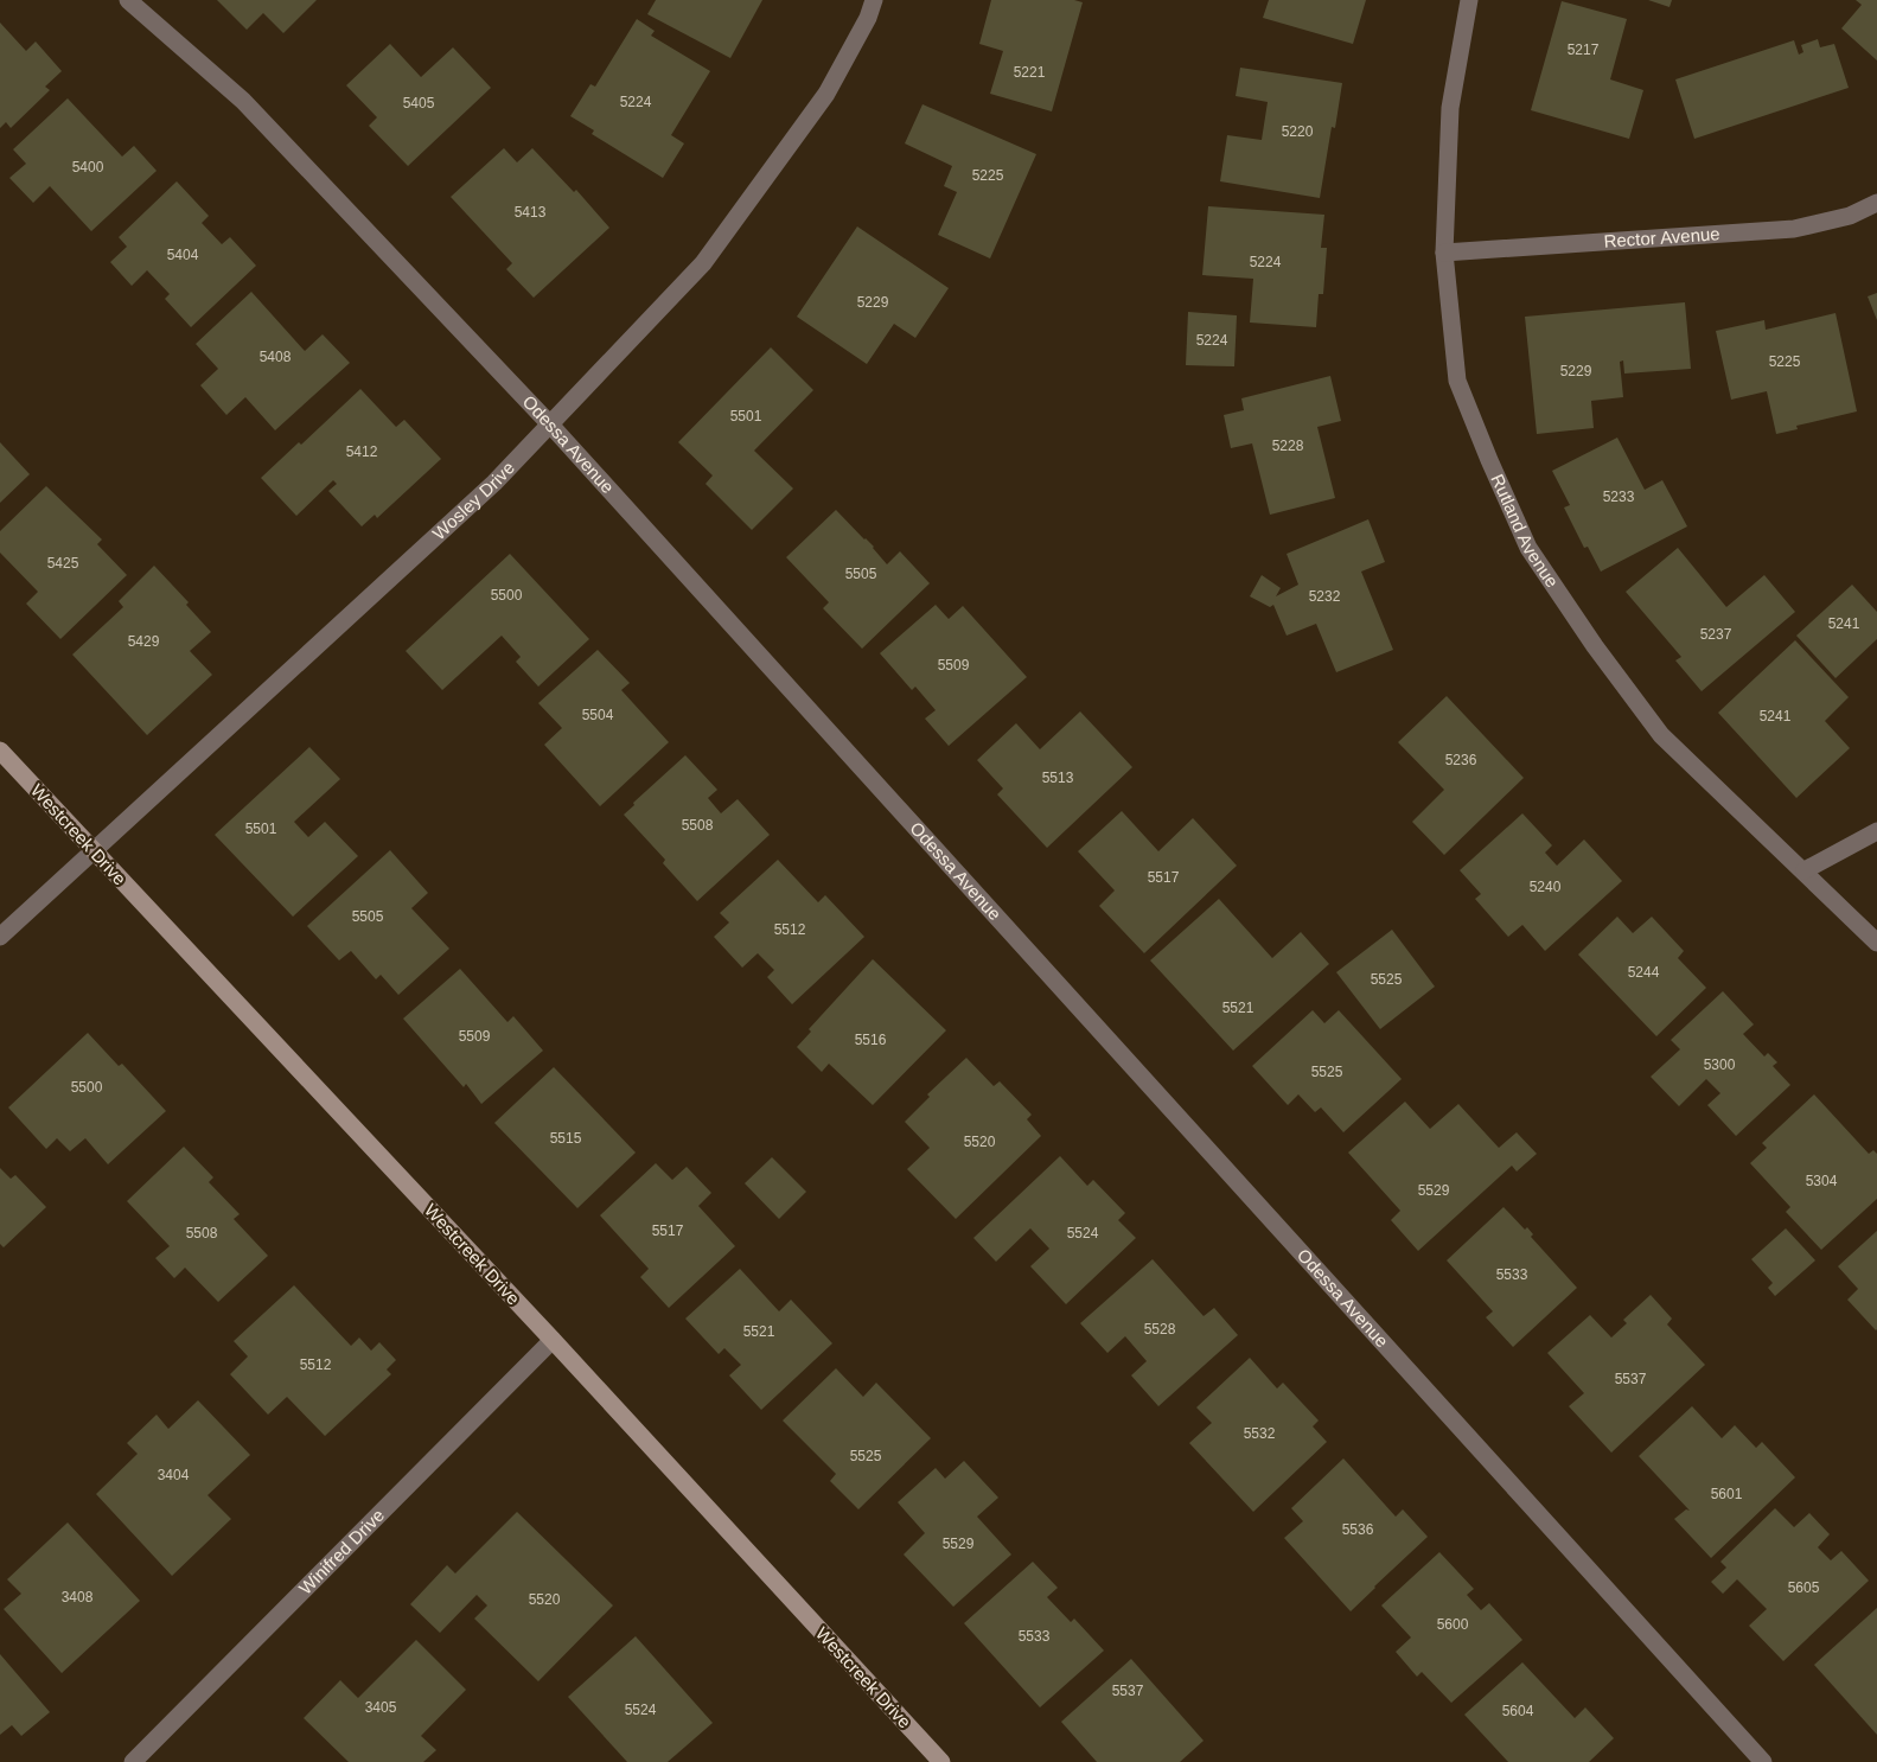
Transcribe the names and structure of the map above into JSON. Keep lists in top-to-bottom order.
{
  "streets": {
    "street": [
      "Rector Avenue",
      "Odessa Avenue",
      "Wosley Drive",
      "Rutland Avenue",
      "Westcreek Drive",
      "Winifred Drive"
    ]
  },
  "crossings": [
    ["Rector Avenue", "Rutland Avenue"],
    ["Odessa Avenue", "Wosley Drive"],
    ["Wosley Drive", "Westcreek Drive"],
    ["Westcreek Drive", "Winifred Drive"]
  ],
  "house_numbers": [
    "5217",
    "5221",
    "5224",
    "5405",
    "5220",
    "5400",
    "5225",
    "5413",
    "5404",
    "5224",
    "5229",
    "5224",
    "5408",
    "5225",
    "5229",
    "5501",
    "5228",
    "5412",
    "5233",
    "5425",
    "5505",
    "5500",
    "5232",
    "5241",
    "5237",
    "5429",
    "5509",
    "5504",
    "5241",
    "5236",
    "5513",
    "5508",
    "5501",
    "5517",
    "5240",
    "5505",
    "5512",
    "5244",
    "5525",
    "5521",
    "5509",
    "5516",
    "5300",
    "5525",
    "5500",
    "5515",
    "5520",
    "5304",
    "5529",
    "5517",
    "5508",
    "5524",
    "5533",
    "5528",
    "5521",
    "5512",
    "5537",
    "5532",
    "5525",
    "3404",
    "5601",
    "5536",
    "5529",
    "5605",
    "3408",
    "5520",
    "5600",
    "5533",
    "5537",
    "3405",
    "5524",
    "5604"
  ]
}
